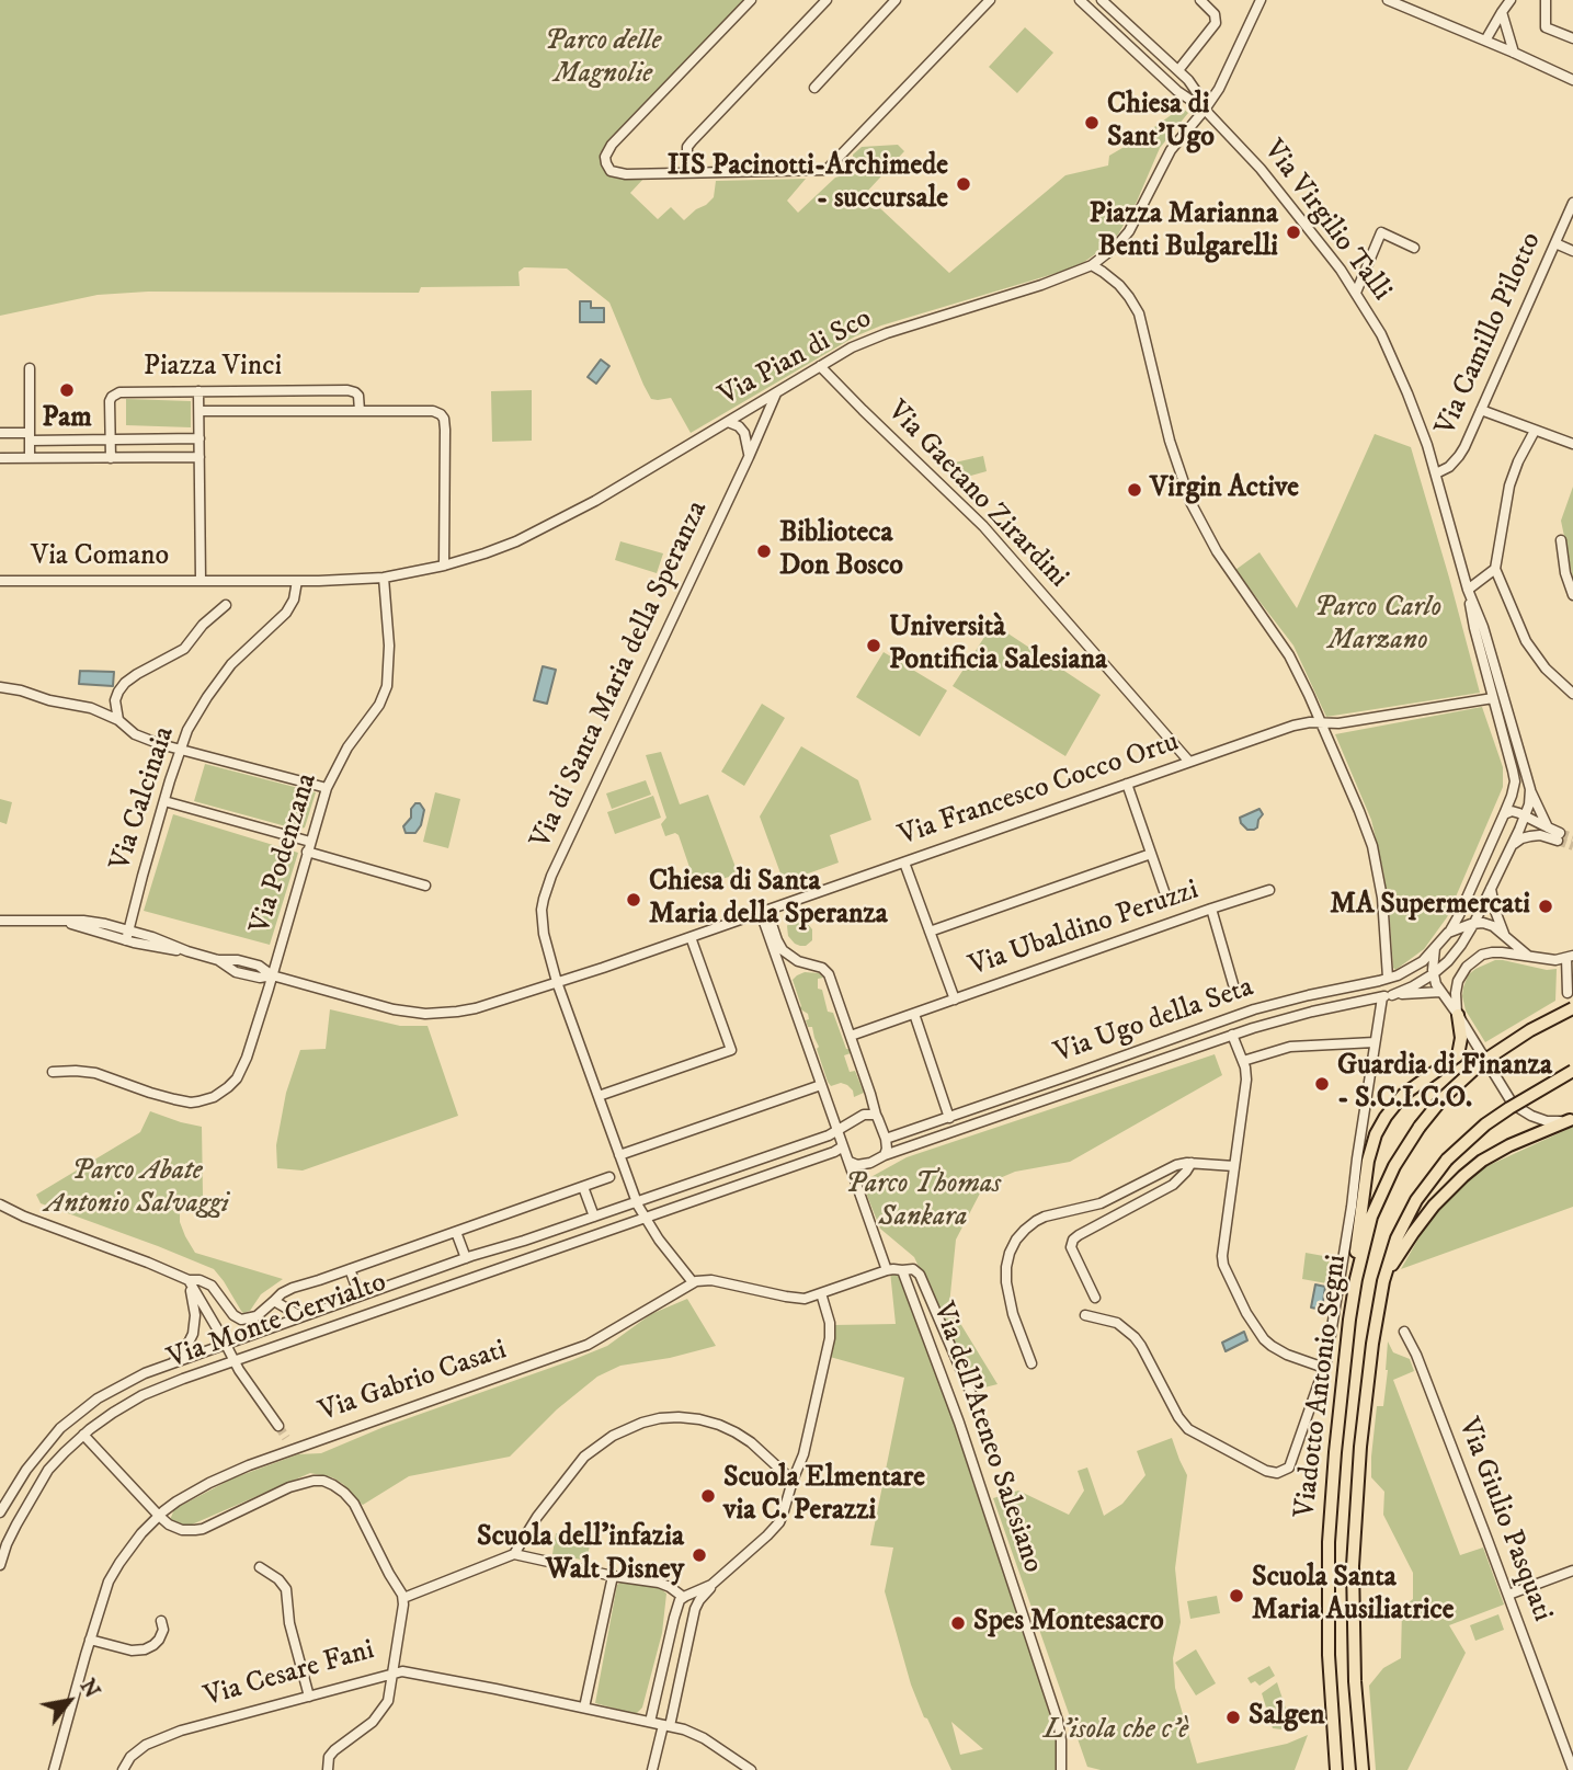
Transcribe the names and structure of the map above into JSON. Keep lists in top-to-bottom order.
{
  "streets": {
    "main road": ["Viadotto Antonio Segni"],
    "street": [
      "Via Virgilio Talli",
      "Via Camillo Pilotto",
      "Via Pian di Sco",
      "Piazza Vinci",
      "Via Gaetano Zirardini",
      "Via Comano",
      "Via di Santa Maria della Speranza",
      "Via Francesco Cocco Ortu",
      "Via Calcinaia",
      "Via Podenzana",
      "Via Ubaldino Peruzzi",
      "Via Ugo della Seta",
      "Via Monte Cervialto",
      "Via Gabrio Casati",
      "Via dell'Ateneo Salesiano",
      "Via Giulio Pasquati",
      "Via Cesare Fani"
    ]
  },
  "crossings": [
    ["Via Virgilio Talli", "Via Camillo Pilotto"],
    ["Via Virgilio Talli", "Via Pian di Sco"],
    ["Via Virgilio Talli", "Via Francesco Cocco Ortu"],
    ["Via Virgilio Talli", "Via Ugo della Seta"],
    ["Via Pian di Sco", "Piazza Vinci"],
    ["Via Pian di Sco", "Via Gaetano Zirardini"],
    ["Via Pian di Sco", "Via Comano"],
    ["Via Pian di Sco", "Via di Santa Maria della Speranza"],
    ["Via Pian di Sco", "Via Calcinaia"],
    ["Via Pian di Sco", "Via Podenzana"],
    ["Via Gaetano Zirardini", "Via Francesco Cocco Ortu"],
    ["Via Comano", "Via Calcinaia"],
    ["Via di Santa Maria della Speranza", "Via Francesco Cocco Ortu"],
    ["Via di Santa Maria della Speranza", "Via Monte Cervialto"],
    ["Via di Santa Maria della Speranza", "Via Gabrio Casati"],
    ["Via Francesco Cocco Ortu", "Via Podenzana"],
    ["Via Ugo della Seta", "Via Monte Cervialto"]
  ],
  "parks": [
    "Parco delle Magnolie",
    "Parco Carlo Marzano",
    "Parco Abate Antonio Salvaggi",
    "Parco Thomas Sankara",
    "L'isola che c'è"
  ],
  "places": [
    "Chiesa di Sant'Ugo",
    "IIS Pacinotti-Archimede - succursale",
    "Piazza Marianna Benti Bulgarelli",
    "Pam",
    "Virgin Active",
    "Biblioteca Don Bosco",
    "Università Pontificia Salesiana",
    "Chiesa di Santa Maria della Speranza",
    "MA Supermercati",
    "Guardia di Finanza - S.C.I.C.O.",
    "Scuola Elmentare via C. Perazzi",
    "Scuola dell'infazia Walt Disney",
    "Scuola Santa Maria Ausiliatrice",
    "Spes Montesacro",
    "Salgen"
  ],
  "north": "top right"
}
